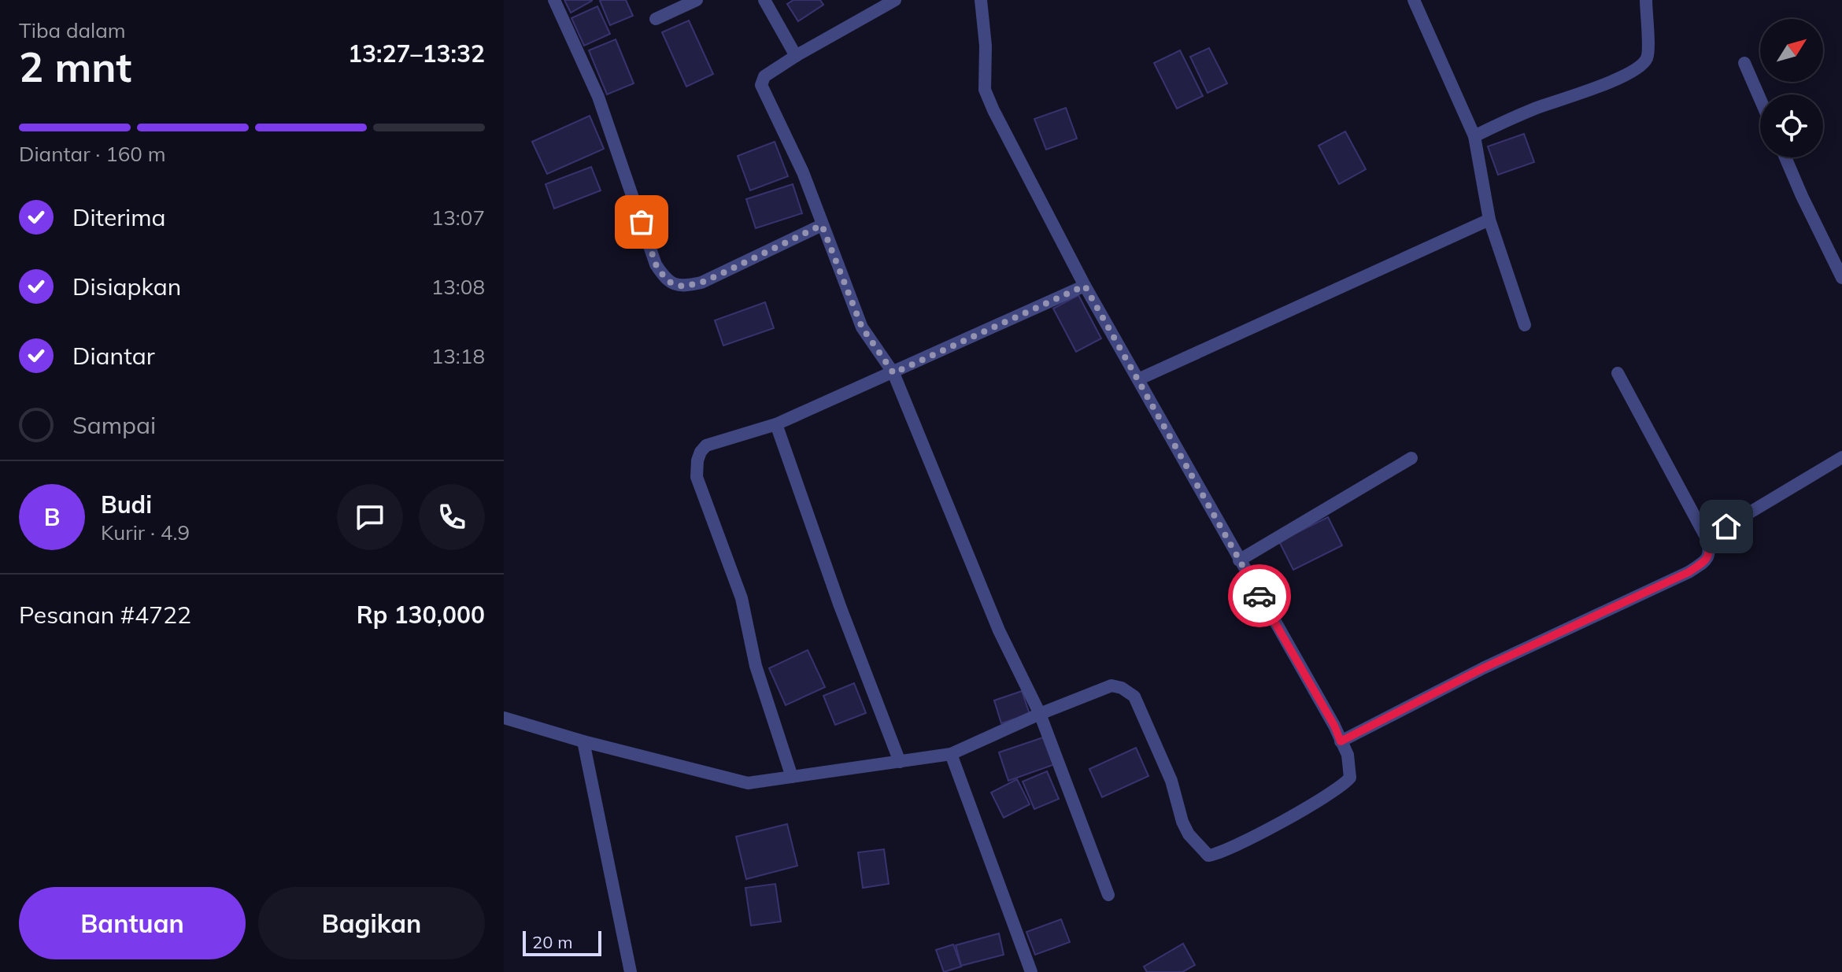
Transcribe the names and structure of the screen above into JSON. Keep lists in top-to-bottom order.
{
  "scale_bar": "20 m",
  "north": "top right",
  "page": {
    "heading": ["2 mnt", "Tiba dalam", "13:27–13:32"],
    "panel": [
      "Budi",
      "Kurir · 4.9",
      "Pesanan #4722",
      "Rp 130,000"
    ],
    "bar": "Diantar · 160 m",
    "list": [
      ["Diterima", "13:07"],
      ["Disiapkan", "13:08"],
      ["Diantar", "13:18"],
      "Sampai"
    ],
    "round": "B",
    "buttons": ["Bantuan", "Bagikan"],
    "scale": "20 m"
  }
}
